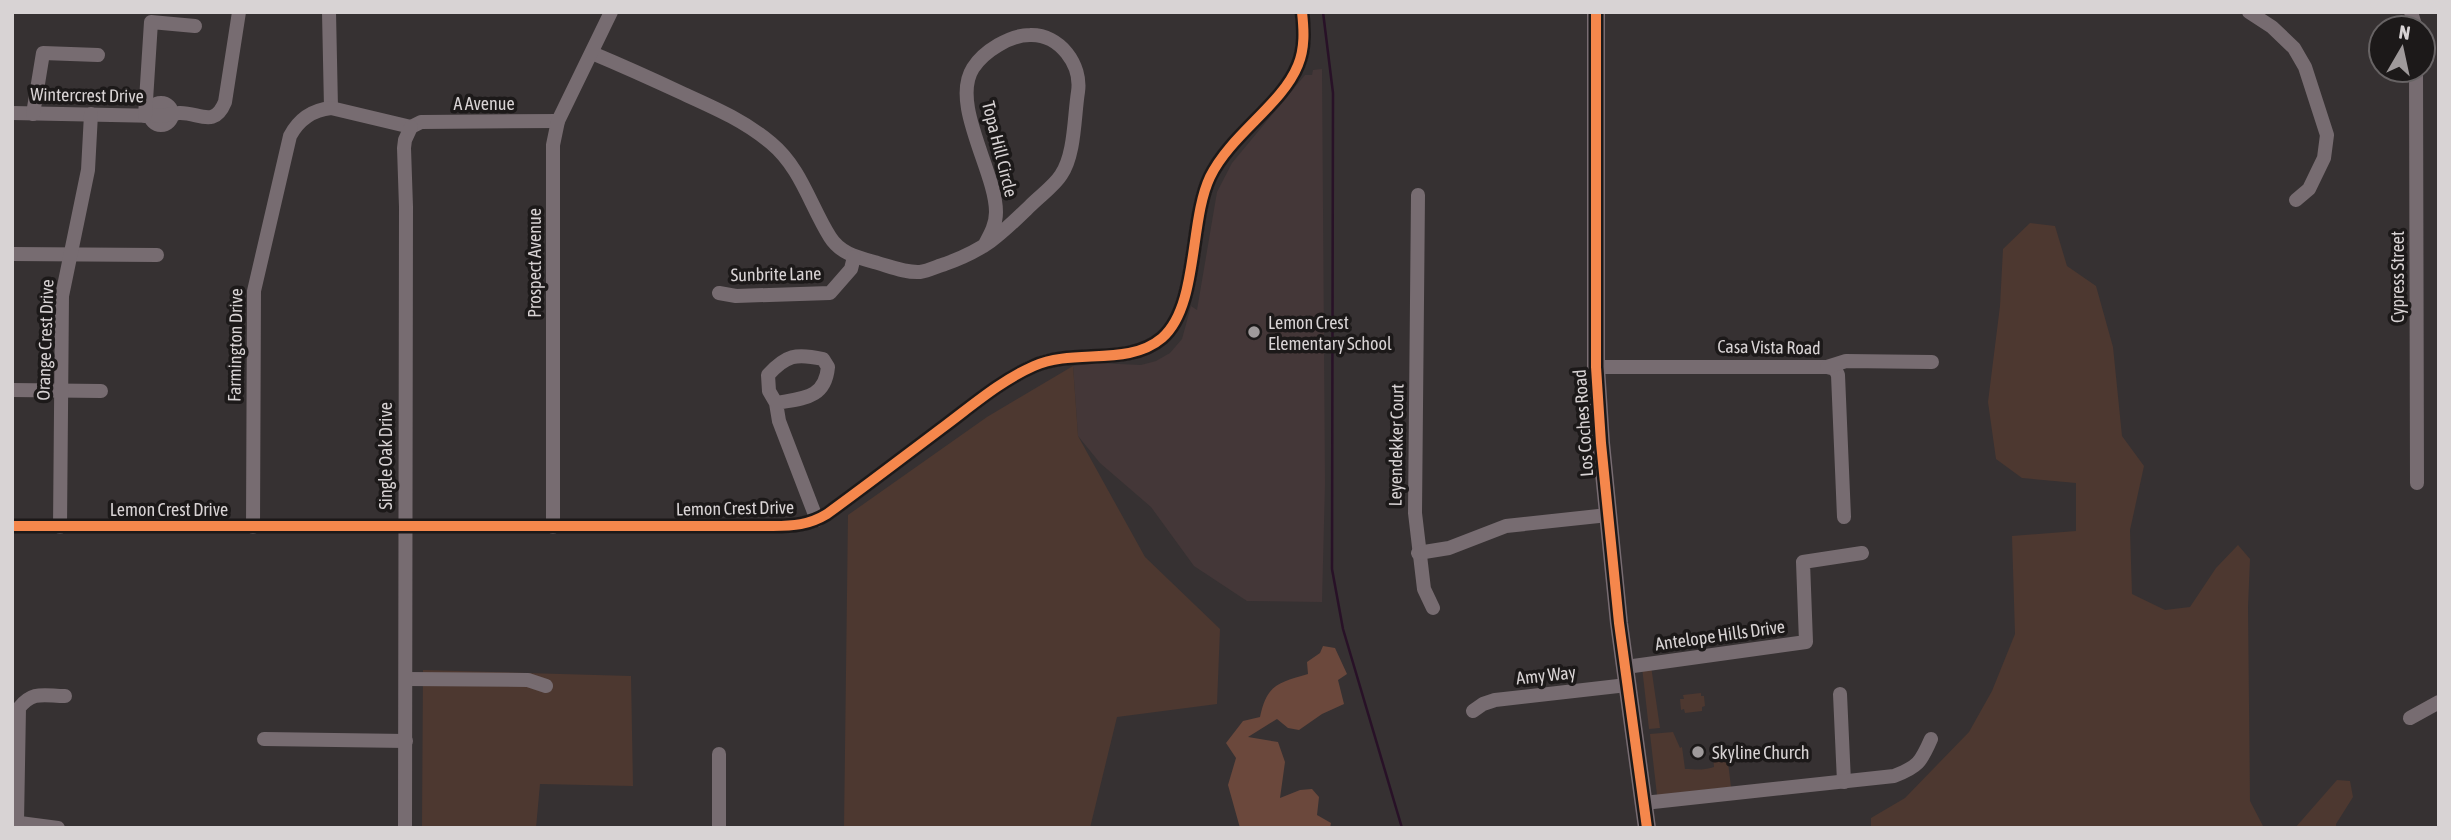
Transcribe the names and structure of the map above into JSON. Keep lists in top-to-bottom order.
{
  "streets": {
    "main road": ["Los Coches Road"],
    "street": [
      "Wintercrest Drive",
      "A Avenue",
      "Topa Hill Circle",
      "Prospect Avenue",
      "Sunbrite Lane",
      "Cypress Street",
      "Orange Crest Drive",
      "Farmington Drive",
      "Casa Vista Road",
      "Leyendekker Court",
      "Single Oak Drive",
      "Lemon Crest Drive",
      "Antelope Hills Drive",
      "Amy Way"
    ]
  },
  "crossings": [
    ["Wintercrest Drive", "Orange Crest Drive"],
    ["A Avenue", "Prospect Avenue"],
    ["A Avenue", "Single Oak Drive"],
    ["Topa Hill Circle", "Prospect Avenue"],
    ["Topa Hill Circle", "Sunbrite Lane"],
    ["Prospect Avenue", "Lemon Crest Drive"],
    ["Orange Crest Drive", "Lemon Crest Drive"],
    ["Farmington Drive", "Lemon Crest Drive"],
    ["Casa Vista Road", "Los Coches Road"],
    ["Los Coches Road", "Antelope Hills Drive"],
    ["Los Coches Road", "Amy Way"],
    ["Single Oak Drive", "Lemon Crest Drive"],
    ["Antelope Hills Drive", "Amy Way"]
  ],
  "places": ["Lemon Crest Elementary School", "Skyline Church"],
  "north": "top"
}
